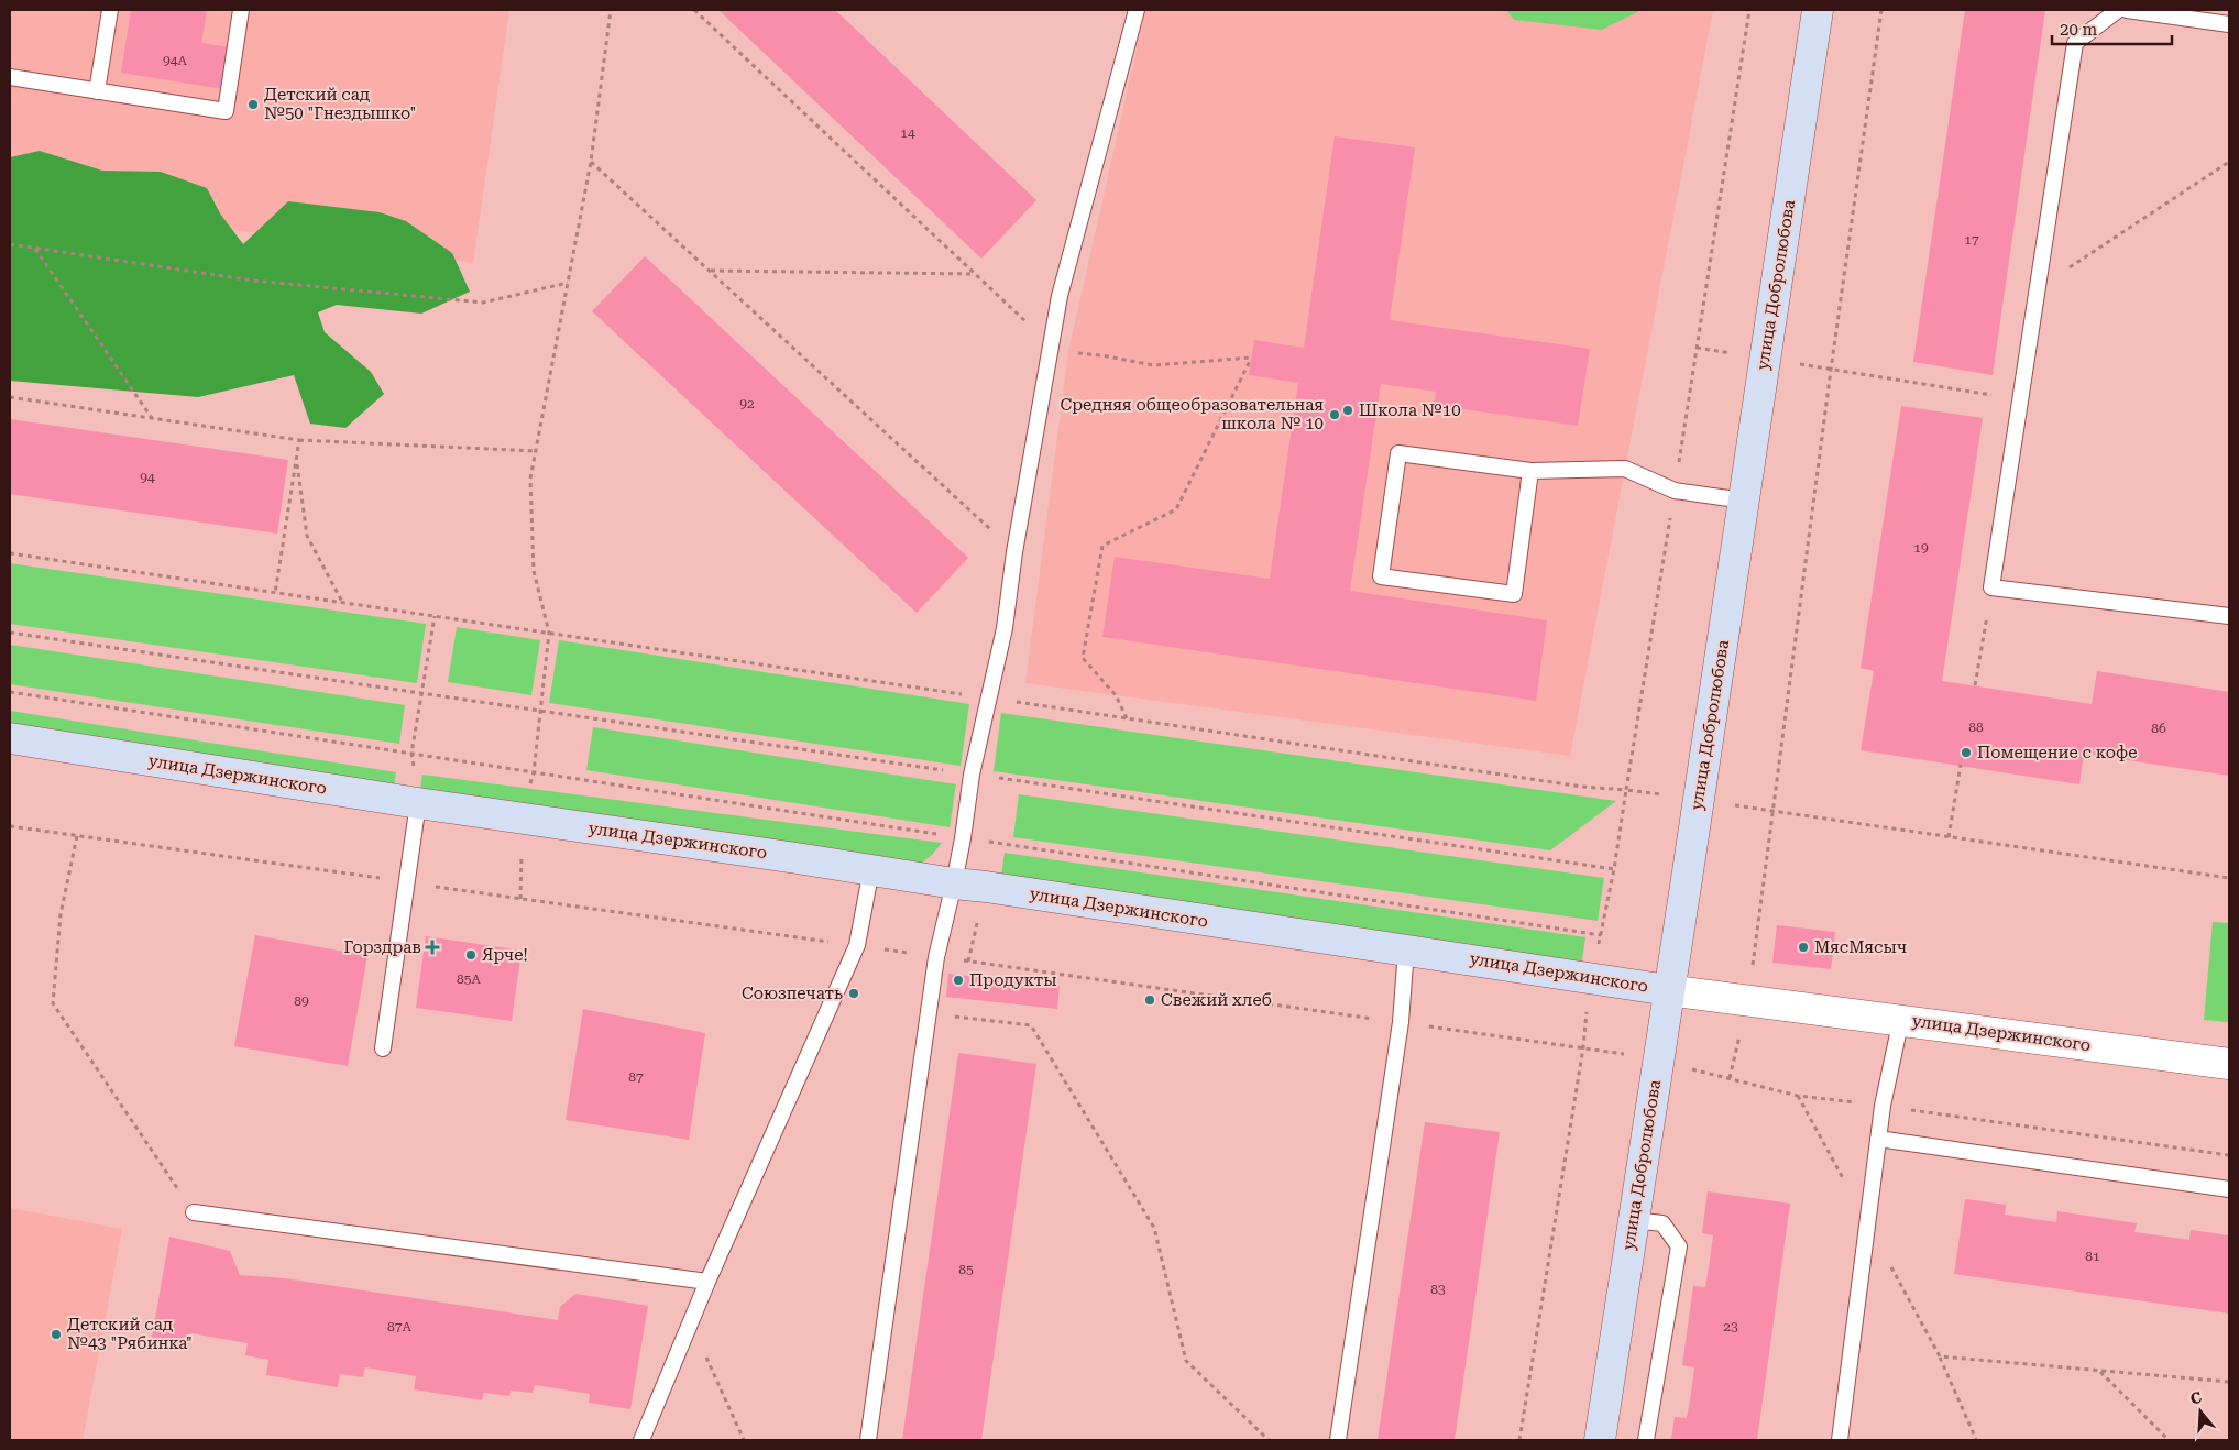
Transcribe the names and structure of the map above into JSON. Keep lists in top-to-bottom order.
{
  "streets": {
    "street": ["улица Добролюбова", "улица Дзержинского"]
  },
  "crossings": [
    ["улица Добролюбова", "улица Дзержинского"]
  ],
  "places": {
    "other": [
      "Детский сад №50 \"Гнездышко\"",
      "Школа №10",
      "Средняя общеобразовательная школа № 10",
      "Помещение с кофе",
      "МясМясыч",
      "Ярче!",
      "Продукты",
      "Союзпечать",
      "Свежий хлеб",
      "Детский сад №43 \"Рябинка\""
    ],
    "health": ["Горздрав"]
  },
  "house_numbers": [
    "94А",
    "14",
    "17",
    "92",
    "94",
    "19",
    "88",
    "86",
    "85А",
    "89",
    "87",
    "81",
    "85",
    "83",
    "87А",
    "23"
  ],
  "scale_bar": "20 m",
  "north": "top"
}
